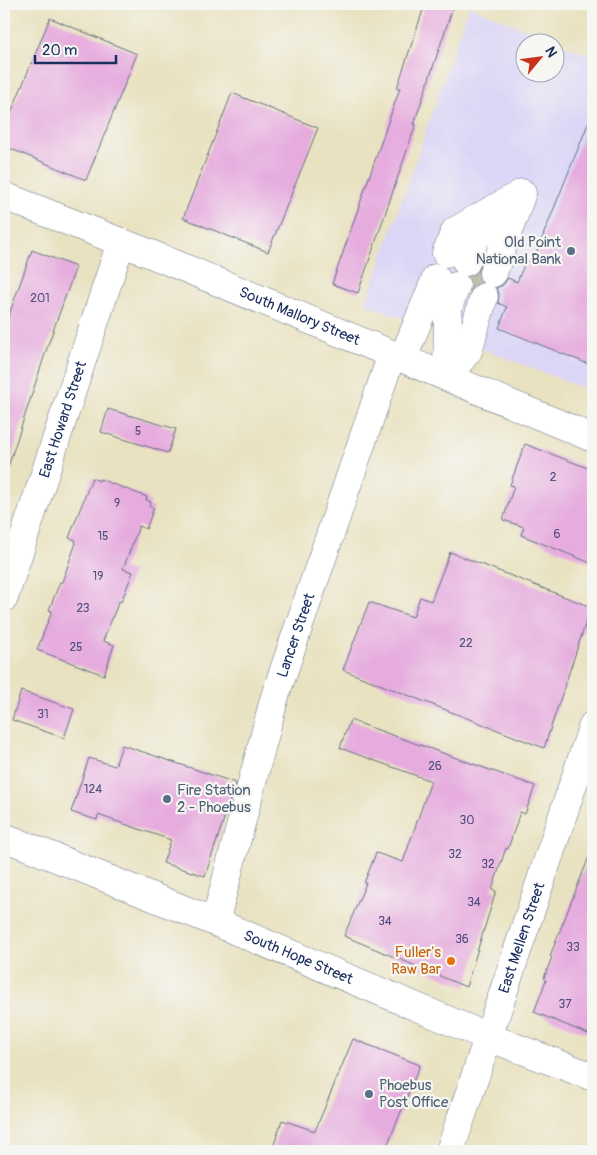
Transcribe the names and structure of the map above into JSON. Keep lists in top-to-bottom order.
{
  "streets": {
    "street": [
      "South Mallory Street",
      "East Howard Street",
      "Lancer Street",
      "East Mellen Street",
      "South Hope Street"
    ]
  },
  "crossings": [
    ["South Mallory Street", "East Howard Street"],
    ["South Mallory Street", "Lancer Street"],
    ["Lancer Street", "South Hope Street"],
    ["East Mellen Street", "South Hope Street"]
  ],
  "places": [
    "Old Point National Bank",
    "Fire Station 2 - Phoebus",
    "Fuller's Raw Bar",
    "Phoebus Post Office"
  ],
  "house_numbers": [
    "201",
    "5",
    "2",
    "9",
    "6",
    "15",
    "19",
    "23",
    "22",
    "25",
    "31",
    "26",
    "124",
    "30",
    "32",
    "32",
    "34",
    "34",
    "36",
    "33",
    "37"
  ],
  "scale_bar": "20 m",
  "north": "top right"
}
